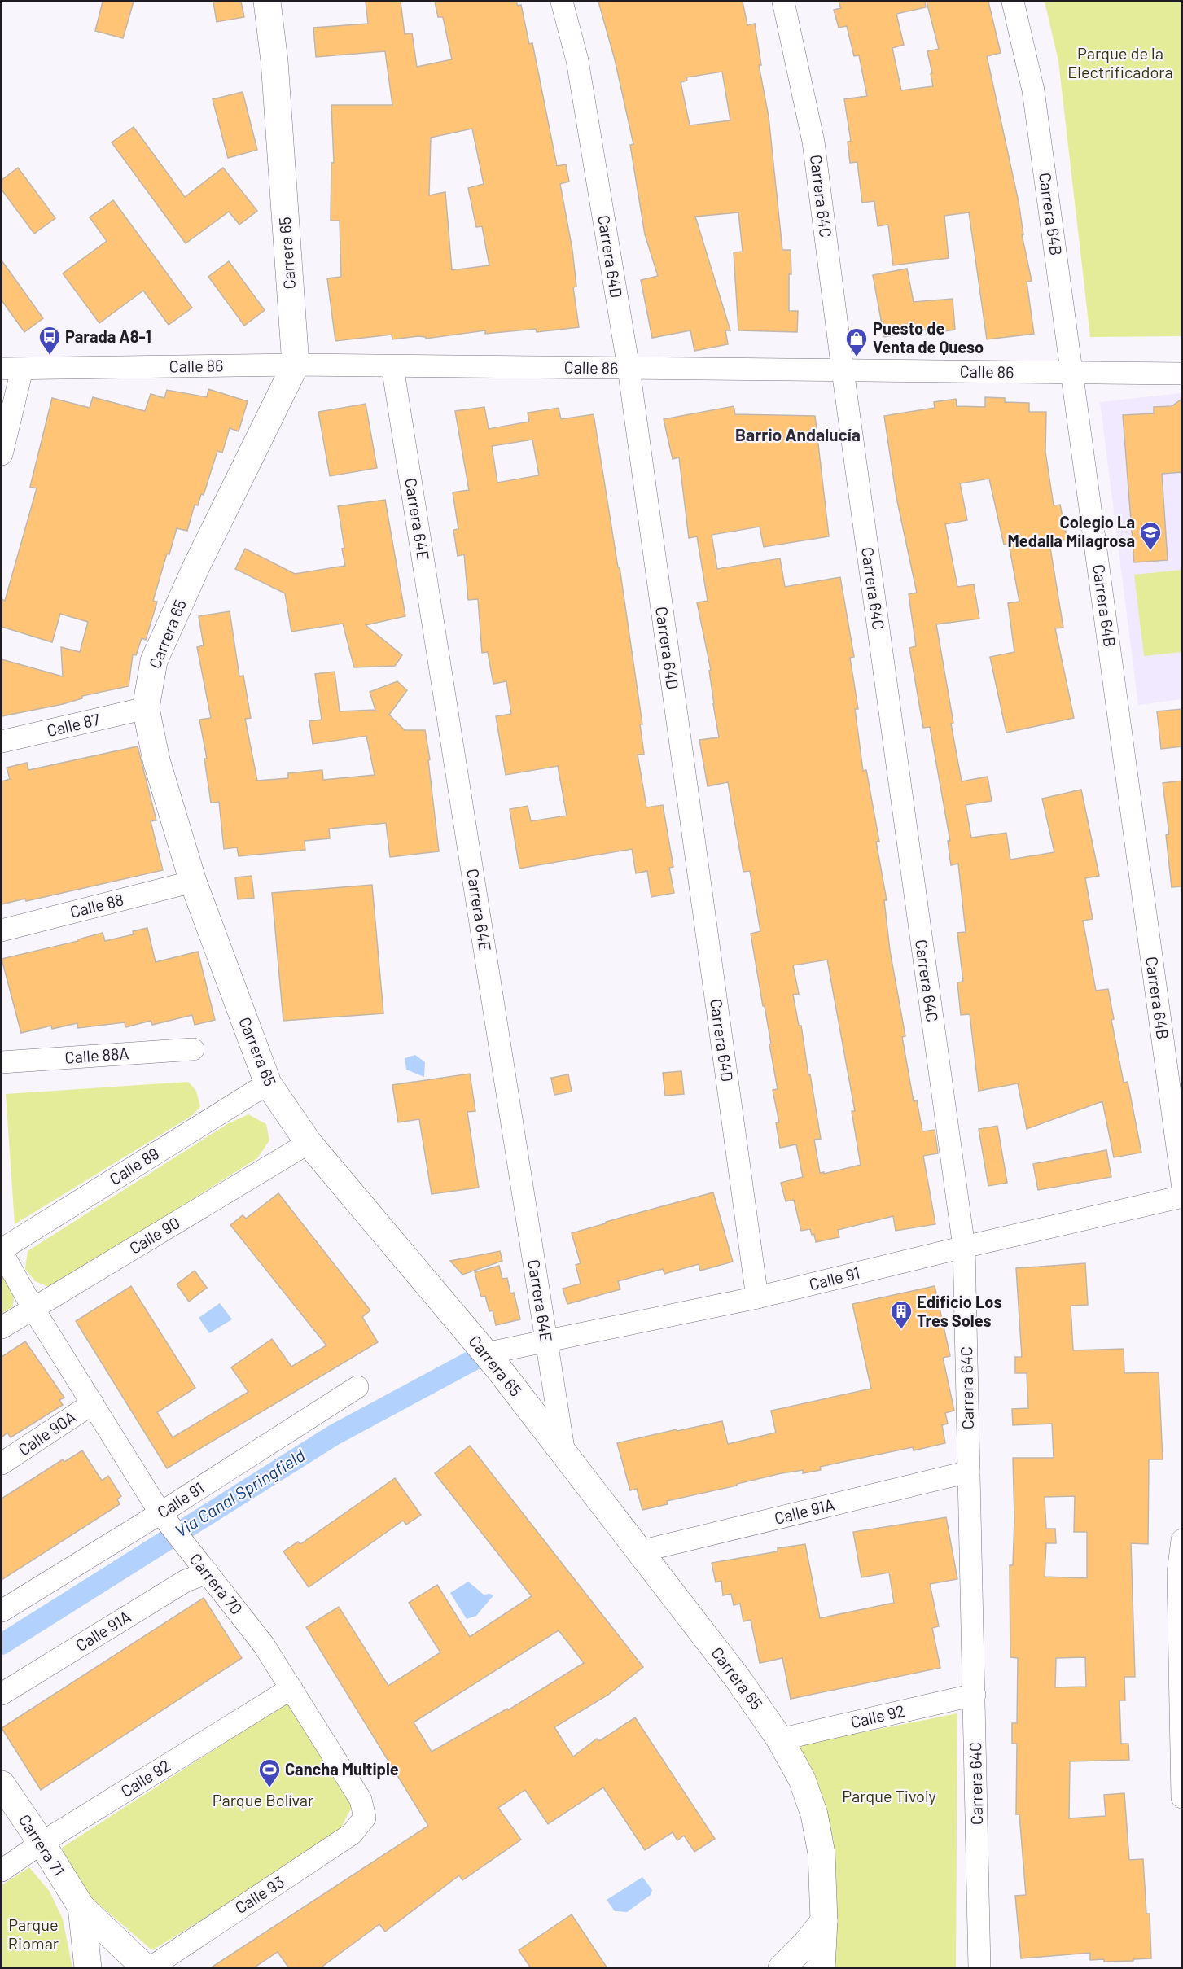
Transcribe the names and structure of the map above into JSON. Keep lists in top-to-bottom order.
{
  "streets": {
    "street": [
      "Carrera 64C",
      "Carrera 64B",
      "Carrera 65",
      "Carrera 64D",
      "Calle 86",
      "Carrera 64E",
      "Calle 87",
      "Calle 88",
      "Calle 88A",
      "Calle 89",
      "Calle 90",
      "Calle 91",
      "Calle 90A",
      "Calle 91A",
      "Carrera 70",
      "Calle 92",
      "Carrera 71",
      "Calle 93"
    ]
  },
  "crossings": [
    ["Carrera 64C", "Calle 86"],
    ["Carrera 64C", "Calle 91"],
    ["Carrera 64C", "Calle 91A"],
    ["Carrera 64C", "Calle 92"],
    ["Carrera 64B", "Calle 86"],
    ["Carrera 65", "Calle 86"],
    ["Carrera 65", "Carrera 64E"],
    ["Carrera 65", "Calle 87"],
    ["Carrera 65", "Calle 88"],
    ["Carrera 65", "Calle 89"],
    ["Carrera 65", "Calle 90"],
    ["Carrera 65", "Calle 91"],
    ["Carrera 65", "Calle 91A"],
    ["Carrera 65", "Calle 92"],
    ["Carrera 64D", "Calle 86"],
    ["Carrera 64D", "Calle 91"],
    ["Calle 86", "Carrera 64E"],
    ["Carrera 64E", "Calle 91"],
    ["Calle 89", "Carrera 70"],
    ["Calle 90", "Carrera 70"],
    ["Calle 91", "Carrera 70"],
    ["Calle 90A", "Carrera 70"],
    ["Calle 91A", "Carrera 70"],
    ["Carrera 70", "Calle 92"],
    ["Carrera 70", "Calle 93"],
    ["Calle 92", "Carrera 71"]
  ],
  "districts": ["Barrio Andalucía"],
  "water": ["Via Canal Springfield"],
  "parks": [
    "Parque de la Electrificadora",
    "Parque Tivoly",
    "Parque Bolívar",
    "Parque Riomar"
  ],
  "places": {
    "bus stop": ["Parada A8-1"],
    "shop": ["Puesto de Venta de Queso"],
    "school or university": ["Colegio La Medalla Milagrosa"],
    "building": ["Edificio Los Tres Soles"],
    "sports": ["Cancha Multiple"]
  }
}
